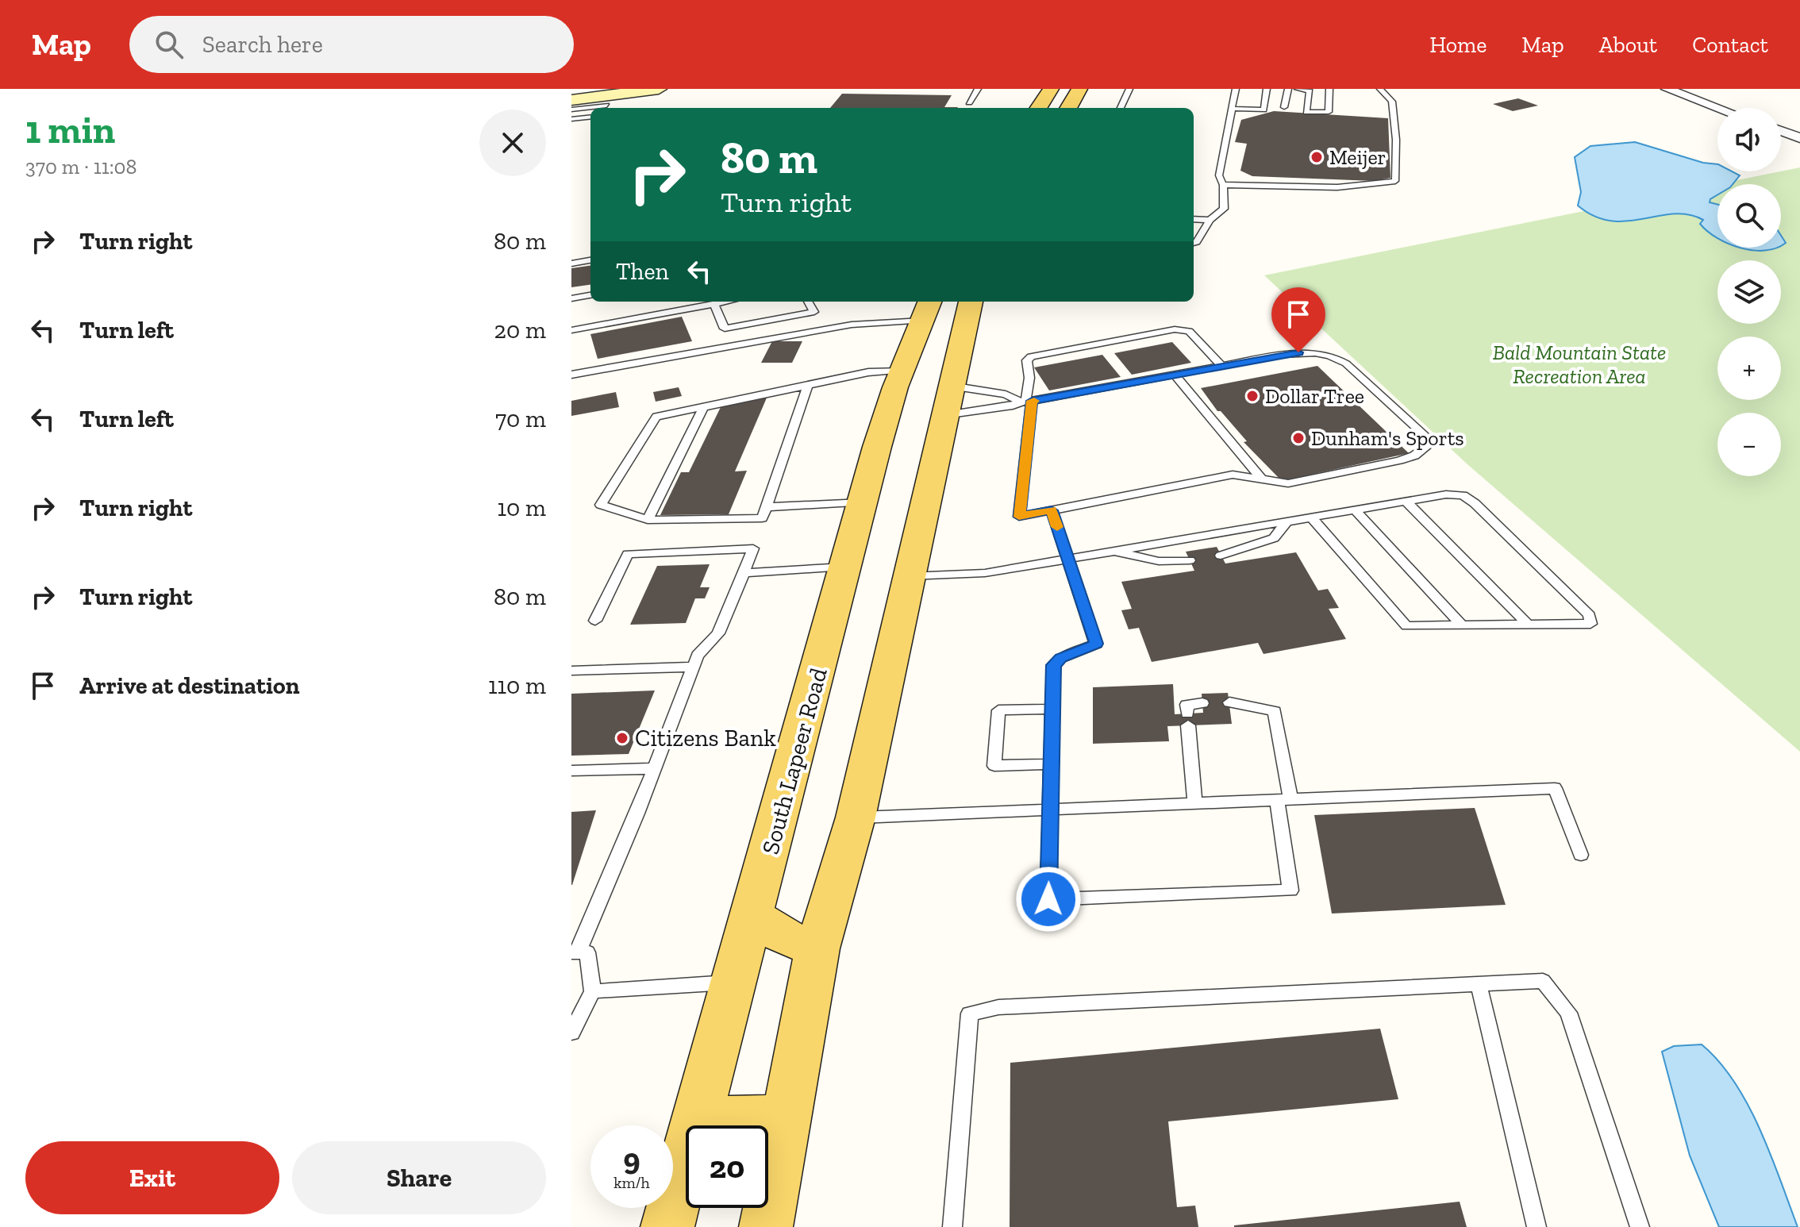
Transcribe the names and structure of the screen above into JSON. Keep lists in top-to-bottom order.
{
  "streets": {
    "main road": ["South Lapeer Road"]
  },
  "parks": ["Bald Mountain State Recreation Area"],
  "places": [
    "Meijer",
    "Dollar Tree",
    "Dunham's Sports",
    "Citizens Bank"
  ],
  "page": {
    "header": "Map",
    "search": "Search here",
    "nav": [
      "Home",
      "Map",
      "About",
      "Contact"
    ],
    "heading": ["1 min", "370 m · 11:08"],
    "map_buttons": ["+", "−"],
    "turn": ["80 m", "Turn right"],
    "list": [
      {
        "name": "Turn right",
        "value": "80 m"
      },
      {
        "name": "Turn left",
        "value": "20 m"
      },
      {
        "name": "Turn left",
        "value": "70 m"
      },
      {
        "name": "Turn right",
        "value": "10 m"
      },
      {
        "name": "Turn right",
        "value": "80 m"
      },
      {
        "name": "Arrive at destination",
        "value": "110 m"
      }
    ],
    "then": "Then",
    "speed": "9 km/h",
    "limit": "20",
    "buttons": ["Exit", "Share"]
  }
}
